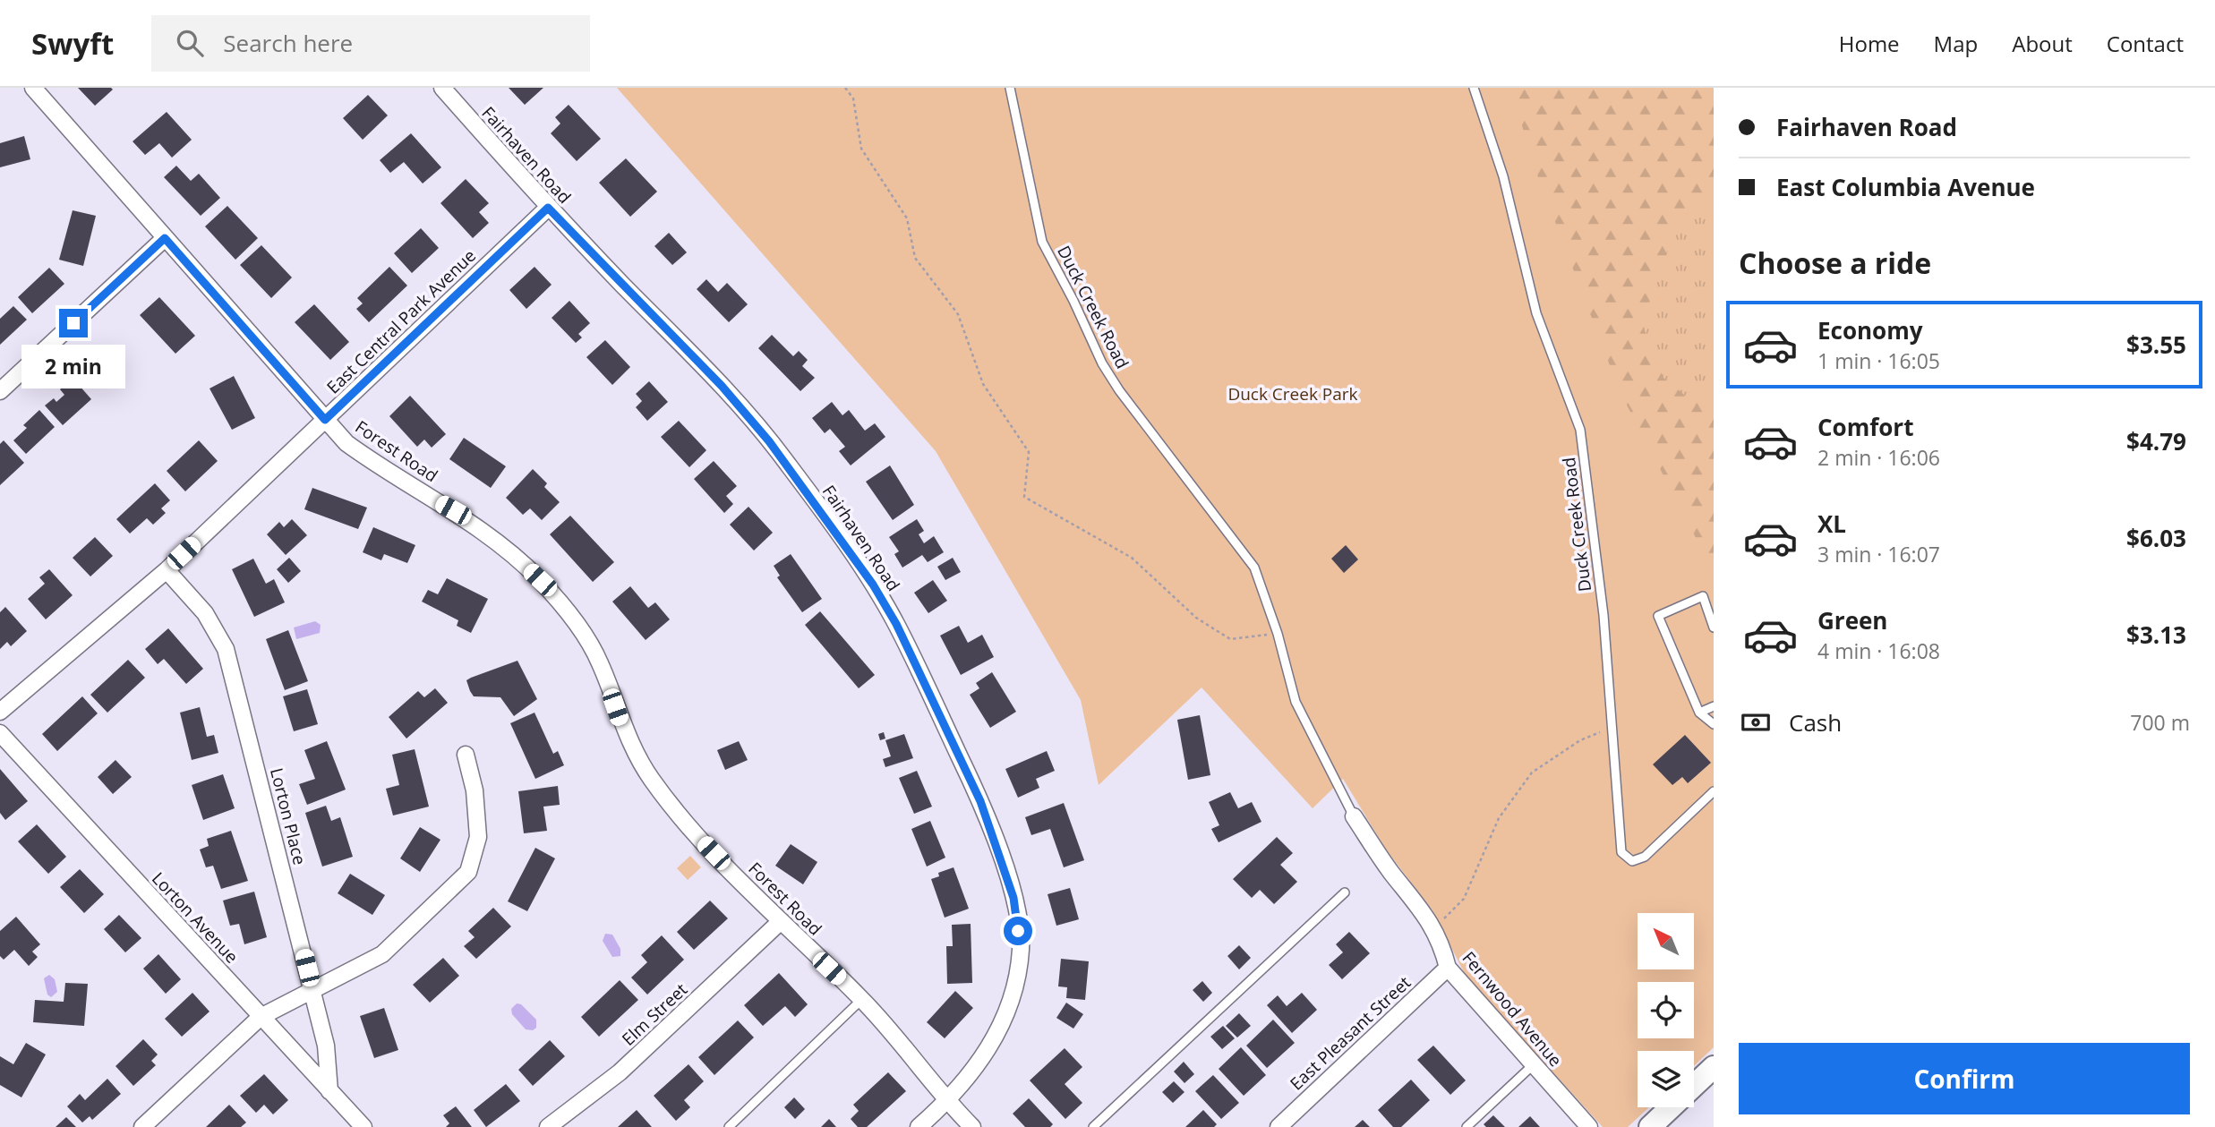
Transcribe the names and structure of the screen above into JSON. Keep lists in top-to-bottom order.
{
  "streets": {
    "street": [
      "Fairhaven Road",
      "East Central Park Avenue",
      "Forest Road",
      "Lorton Place",
      "Lorton Avenue",
      "Fernwood Avenue",
      "Elm Street",
      "East Pleasant Street"
    ],
    "lane": ["Duck Creek Road"]
  },
  "crossings": [
    ["Fairhaven Road", "East Central Park Avenue"],
    ["Fairhaven Road", "Forest Road"],
    ["Duck Creek Road", "Fernwood Avenue"],
    ["East Central Park Avenue", "Forest Road"],
    ["East Central Park Avenue", "Lorton Place"],
    ["Forest Road", "Elm Street"],
    ["Lorton Place", "Lorton Avenue"],
    ["Fernwood Avenue", "East Pleasant Street"]
  ],
  "parks": ["Duck Creek Park"],
  "north": "top left",
  "page": {
    "header": "Swyft",
    "search": "Search here",
    "nav": [
      "Home",
      "Map",
      "About",
      "Contact"
    ],
    "banner": ["Fairhaven Road", "East Columbia Avenue"],
    "heading": "Choose a ride",
    "list": [
      {
        "name": "Economy",
        "note": "1 min · 16:05",
        "value": "$3.55"
      },
      {
        "name": "Comfort",
        "note": "2 min · 16:06",
        "value": "$4.79"
      },
      {
        "name": "XL",
        "note": "3 min · 16:07",
        "value": "$6.03"
      },
      {
        "name": "Green",
        "note": "4 min · 16:08",
        "value": "$3.13"
      }
    ],
    "bubble": "2 min",
    "pay": ["Cash", "700 m"],
    "buttons": "Confirm"
  }
}
